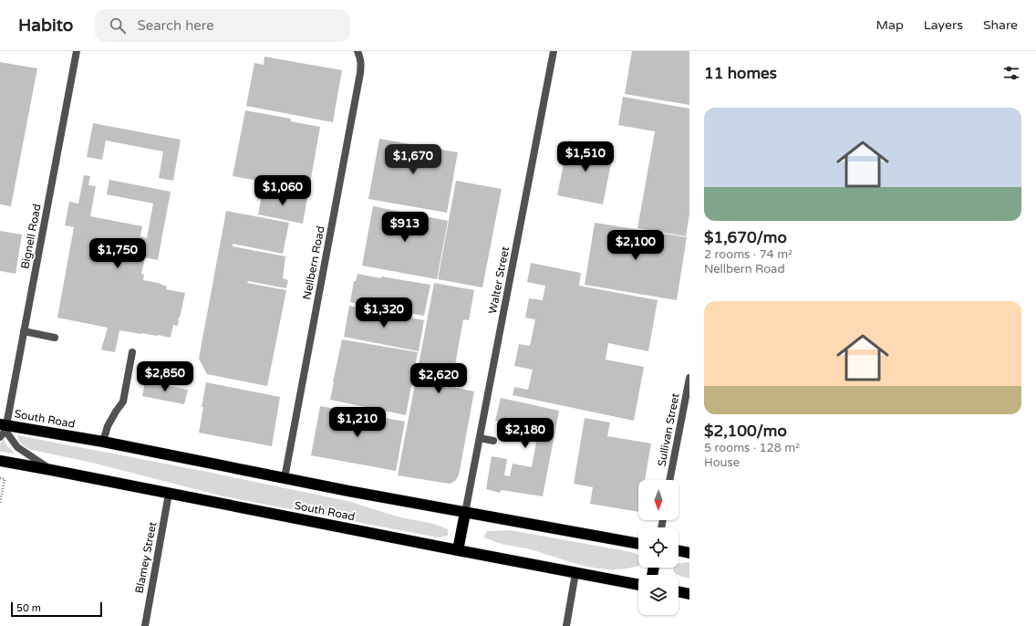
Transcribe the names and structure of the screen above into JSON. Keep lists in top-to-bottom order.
{
  "streets": {
    "highway": ["South Road"],
    "street": [
      "Bignell Road",
      "Nellbern Road",
      "Walter Street",
      "Sullivan Street",
      "Blamey Street"
    ]
  },
  "crossings": [
    ["Bignell Road", "South Road"],
    ["Nellbern Road", "South Road"],
    ["Walter Street", "South Road"],
    ["South Road", "Blamey Street"]
  ],
  "scale_bar": "50 m",
  "north": "bottom",
  "page": {
    "header": "Habito",
    "search": "Search here",
    "nav": ["Map", "Layers", "Share"],
    "heading": "11 homes",
    "list": [
      {
        "name": "$1,670/mo",
        "note": "2 rooms · 74 m² · Nellbern Road"
      },
      {
        "name": "$2,100/mo",
        "note": "5 rooms · 128 m² · House"
      }
    ],
    "price": [
      "$1,510",
      "$1,670",
      "$1,060",
      "$913",
      "$2,100",
      "$1,750",
      "$1,320",
      "$2,850",
      "$2,620",
      "$1,210",
      "$2,180"
    ],
    "scale": "50 m"
  }
}
